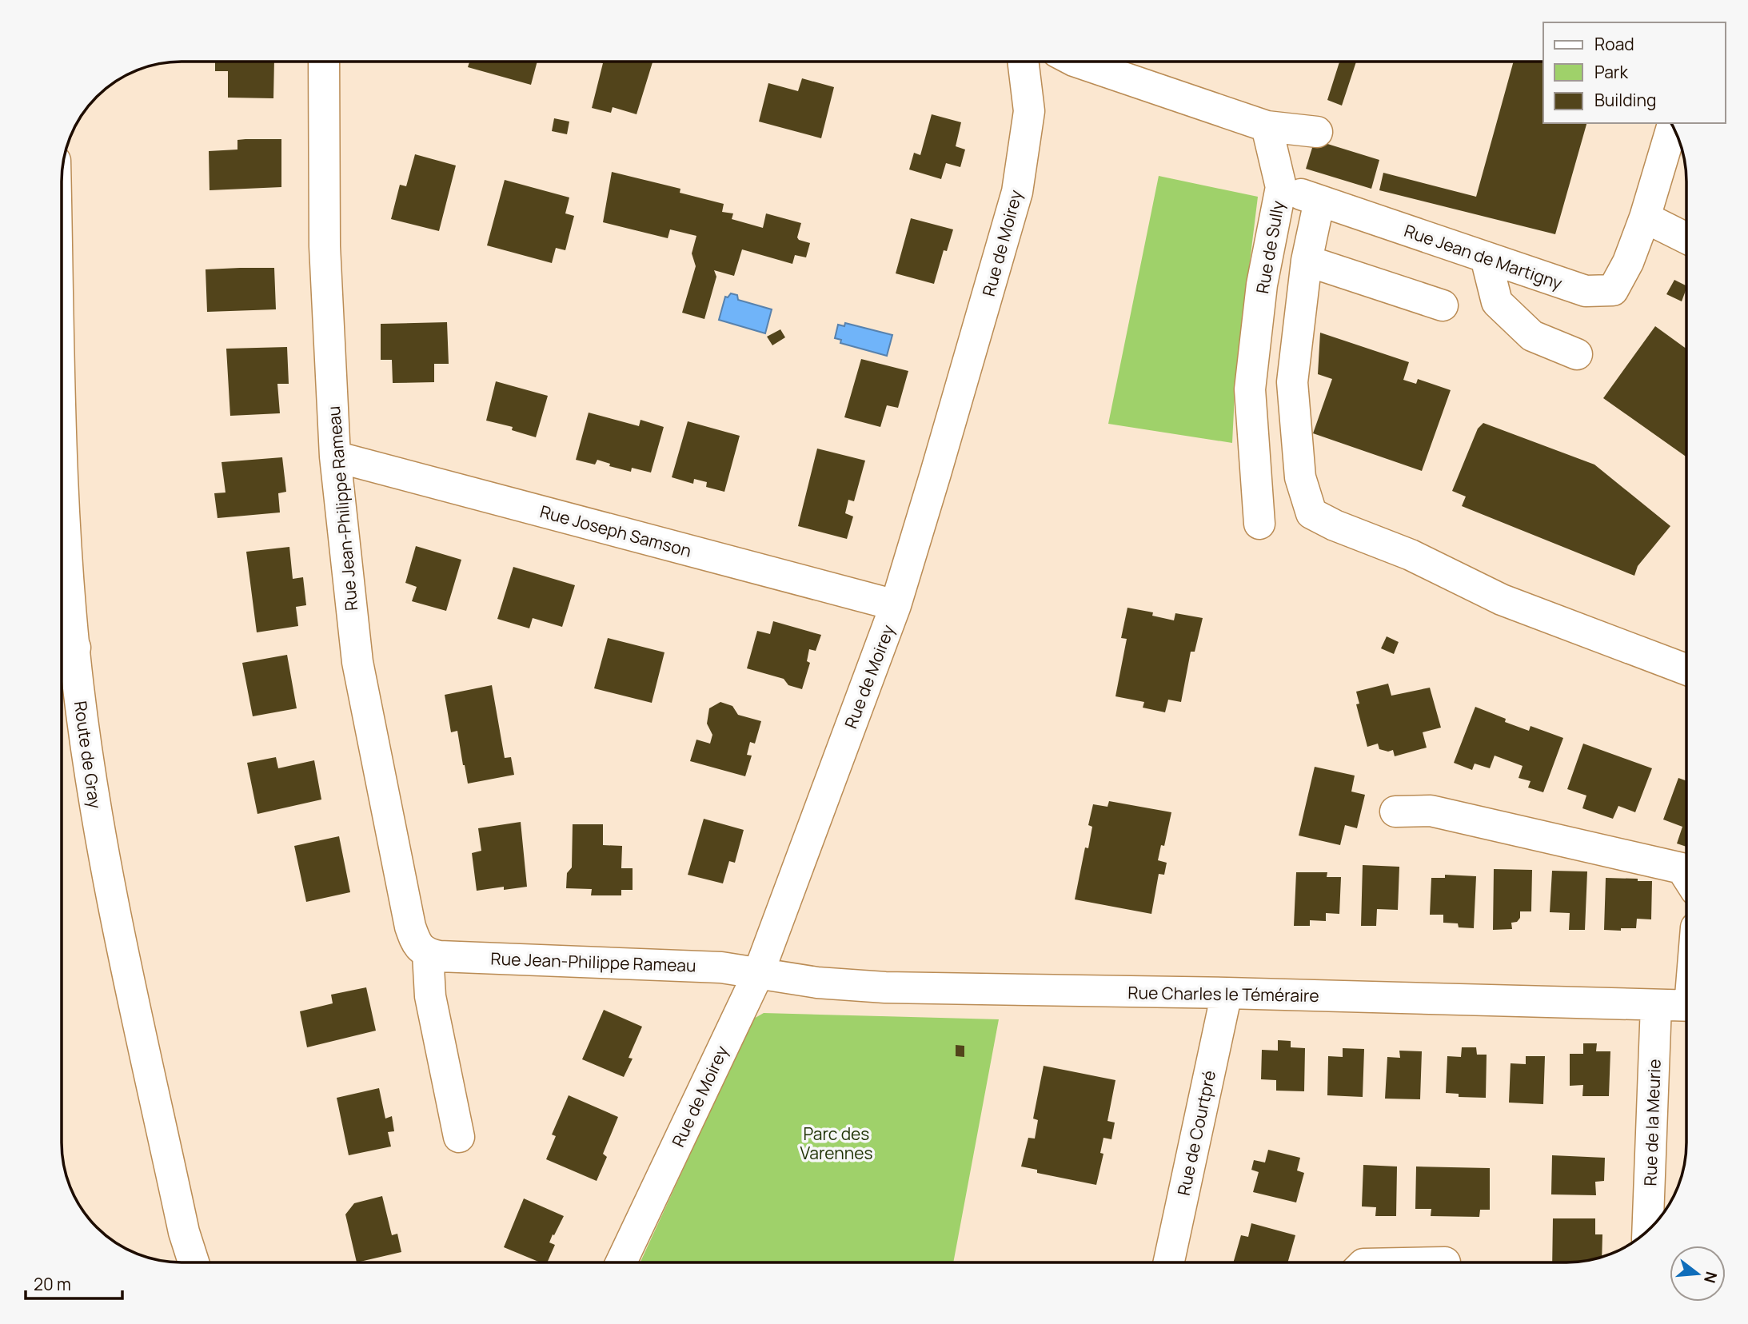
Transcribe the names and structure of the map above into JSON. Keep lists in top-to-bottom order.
{
  "streets": {
    "street": [
      "Rue de Moirey",
      "Rue de Sully",
      "Rue Jean de Martigny",
      "Rue Jean-Philippe Rameau",
      "Rue Joseph Samson",
      "Route de Gray",
      "Rue Charles le Téméraire",
      "Rue de la Meurie",
      "Rue de Courtpré"
    ]
  },
  "crossings": [
    ["Rue de Moirey", "Rue Jean-Philippe Rameau"],
    ["Rue de Moirey", "Rue Joseph Samson"],
    ["Rue de Moirey", "Rue Charles le Téméraire"],
    ["Rue de Sully", "Rue Jean de Martigny"],
    ["Rue Jean-Philippe Rameau", "Rue Joseph Samson"],
    ["Rue Jean-Philippe Rameau", "Rue Charles le Téméraire"],
    ["Rue Charles le Téméraire", "Rue de la Meurie"],
    ["Rue Charles le Téméraire", "Rue de Courtpré"]
  ],
  "parks": ["Parc des Varennes"],
  "legend": ["Road", "Park", "Building"],
  "scale_bar": "20 m",
  "north": "right"
}
